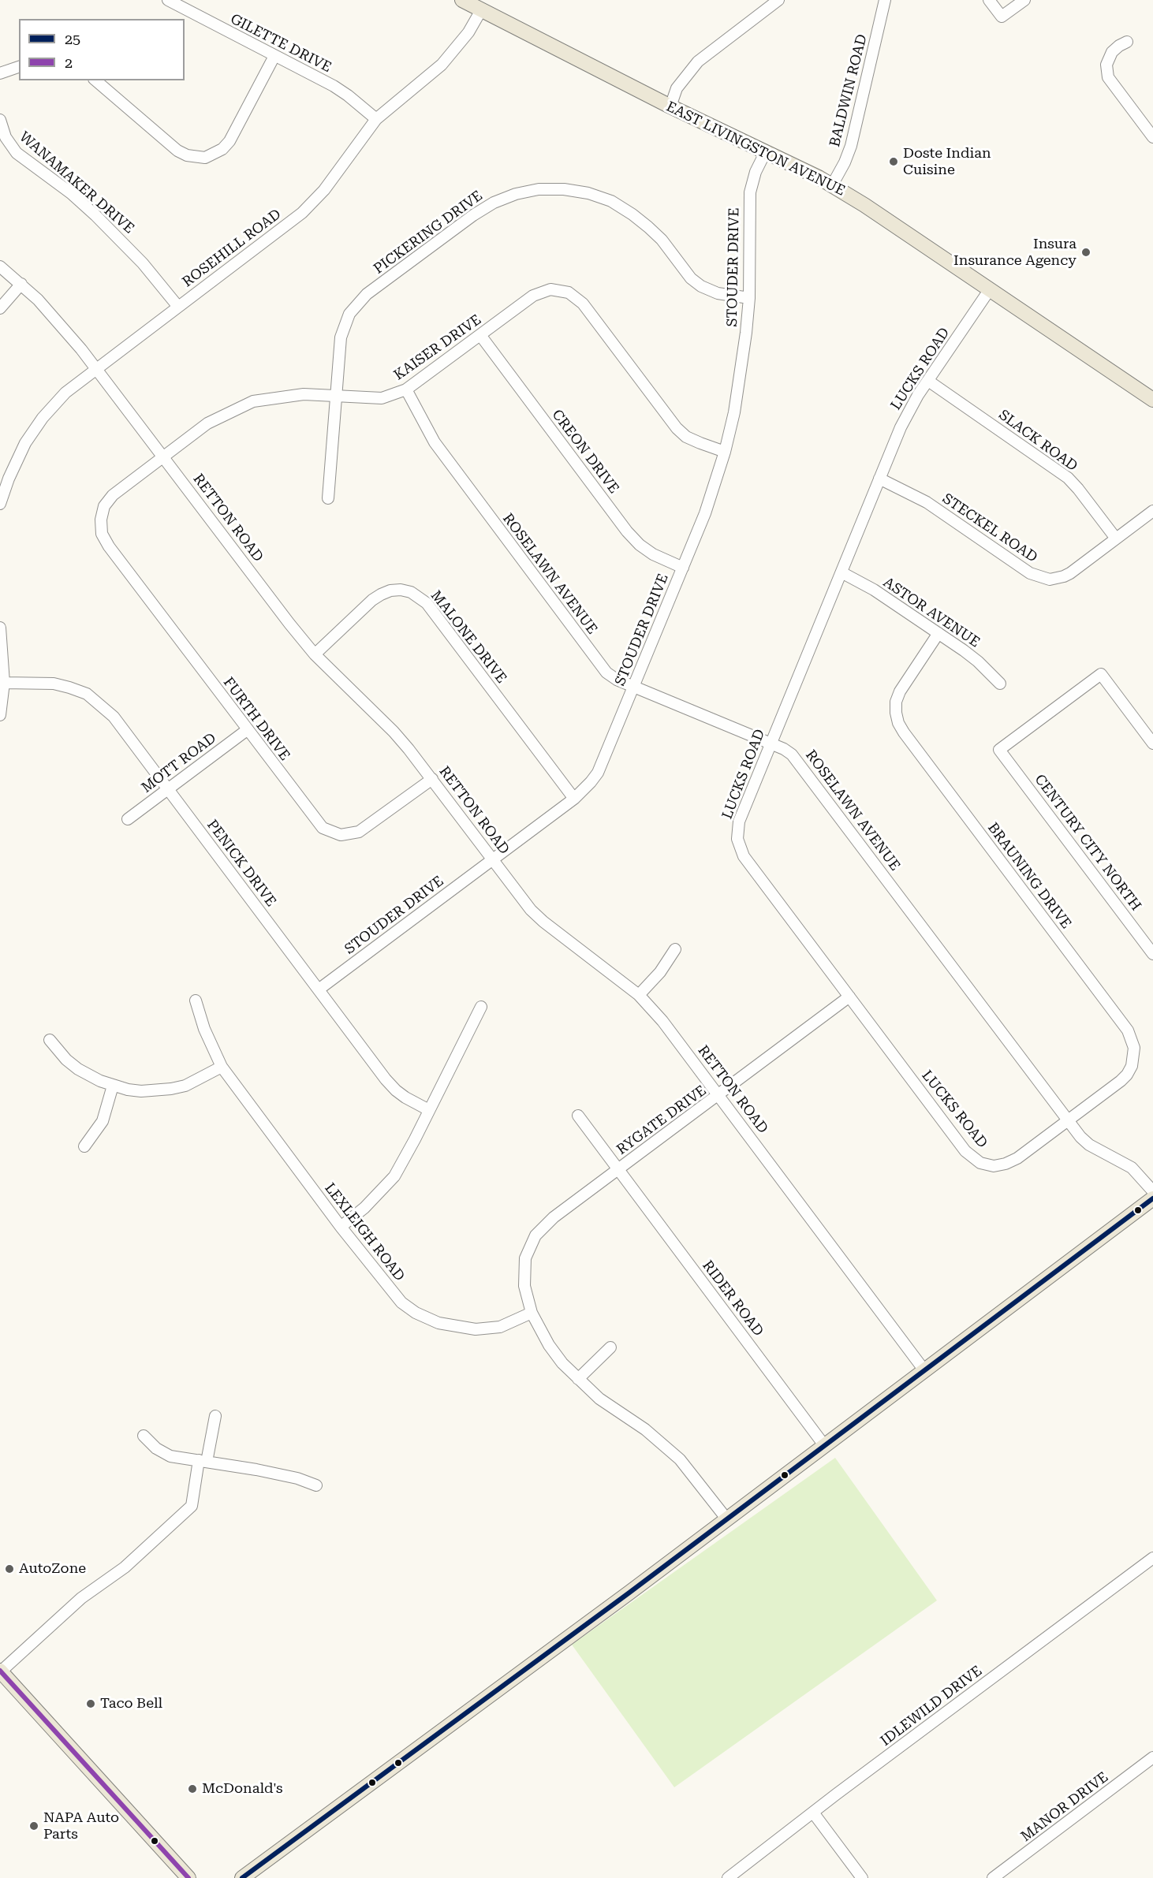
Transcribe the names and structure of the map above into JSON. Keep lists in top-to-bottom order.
{
  "streets": {
    "main road": ["EAST LIVINGSTON AVENUE"],
    "street": [
      "GILETTE DRIVE",
      "BALDWIN ROAD",
      "WANAMAKER DRIVE",
      "PICKERING DRIVE",
      "ROSEHILL ROAD",
      "STOUDER DRIVE",
      "KAISER DRIVE",
      "LUCKS ROAD",
      "SLACK ROAD",
      "CREON DRIVE",
      "RETTON ROAD",
      "STECKEL ROAD",
      "ROSELAWN AVENUE",
      "ASTOR AVENUE",
      "MALONE DRIVE",
      "FURTH DRIVE",
      "MOTT ROAD",
      "CENTURY CITY NORTH",
      "PENICK DRIVE",
      "BRAUNING DRIVE",
      "RYGATE DRIVE",
      "LEXLEIGH ROAD",
      "RIDER ROAD",
      "IDLEWILD DRIVE",
      "MANOR DRIVE"
    ]
  },
  "crossings": [
    ["GILETTE DRIVE", "ROSEHILL ROAD"],
    ["BALDWIN ROAD", "EAST LIVINGSTON AVENUE"],
    ["EAST LIVINGSTON AVENUE", "ROSEHILL ROAD"],
    ["EAST LIVINGSTON AVENUE", "STOUDER DRIVE"],
    ["EAST LIVINGSTON AVENUE", "LUCKS ROAD"],
    ["WANAMAKER DRIVE", "ROSEHILL ROAD"],
    ["PICKERING DRIVE", "STOUDER DRIVE"],
    ["PICKERING DRIVE", "KAISER DRIVE"],
    ["ROSEHILL ROAD", "RETTON ROAD"],
    ["STOUDER DRIVE", "KAISER DRIVE"],
    ["STOUDER DRIVE", "CREON DRIVE"],
    ["STOUDER DRIVE", "RETTON ROAD"],
    ["STOUDER DRIVE", "ROSELAWN AVENUE"],
    ["STOUDER DRIVE", "MALONE DRIVE"],
    ["STOUDER DRIVE", "PENICK DRIVE"],
    ["KAISER DRIVE", "CREON DRIVE"],
    ["KAISER DRIVE", "RETTON ROAD"],
    ["KAISER DRIVE", "ROSELAWN AVENUE"],
    ["KAISER DRIVE", "FURTH DRIVE"],
    ["LUCKS ROAD", "SLACK ROAD"],
    ["LUCKS ROAD", "STECKEL ROAD"],
    ["LUCKS ROAD", "ROSELAWN AVENUE"],
    ["LUCKS ROAD", "ASTOR AVENUE"],
    ["LUCKS ROAD", "BRAUNING DRIVE"],
    ["LUCKS ROAD", "RYGATE DRIVE"],
    ["SLACK ROAD", "STECKEL ROAD"],
    ["RETTON ROAD", "MALONE DRIVE"],
    ["RETTON ROAD", "FURTH DRIVE"],
    ["RETTON ROAD", "RYGATE DRIVE"],
    ["ROSELAWN AVENUE", "BRAUNING DRIVE"],
    ["ASTOR AVENUE", "BRAUNING DRIVE"],
    ["FURTH DRIVE", "MOTT ROAD"],
    ["MOTT ROAD", "PENICK DRIVE"],
    ["RYGATE DRIVE", "LEXLEIGH ROAD"],
    ["RYGATE DRIVE", "RIDER ROAD"]
  ],
  "places": [
    "Doste Indian Cuisine",
    "Insura Insurance Agency",
    "AutoZone",
    "Taco Bell",
    "McDonald's",
    "NAPA Auto Parts"
  ],
  "lines": ["transit line 25", "transit line 2"],
  "legend": ["25", "2"]
}
